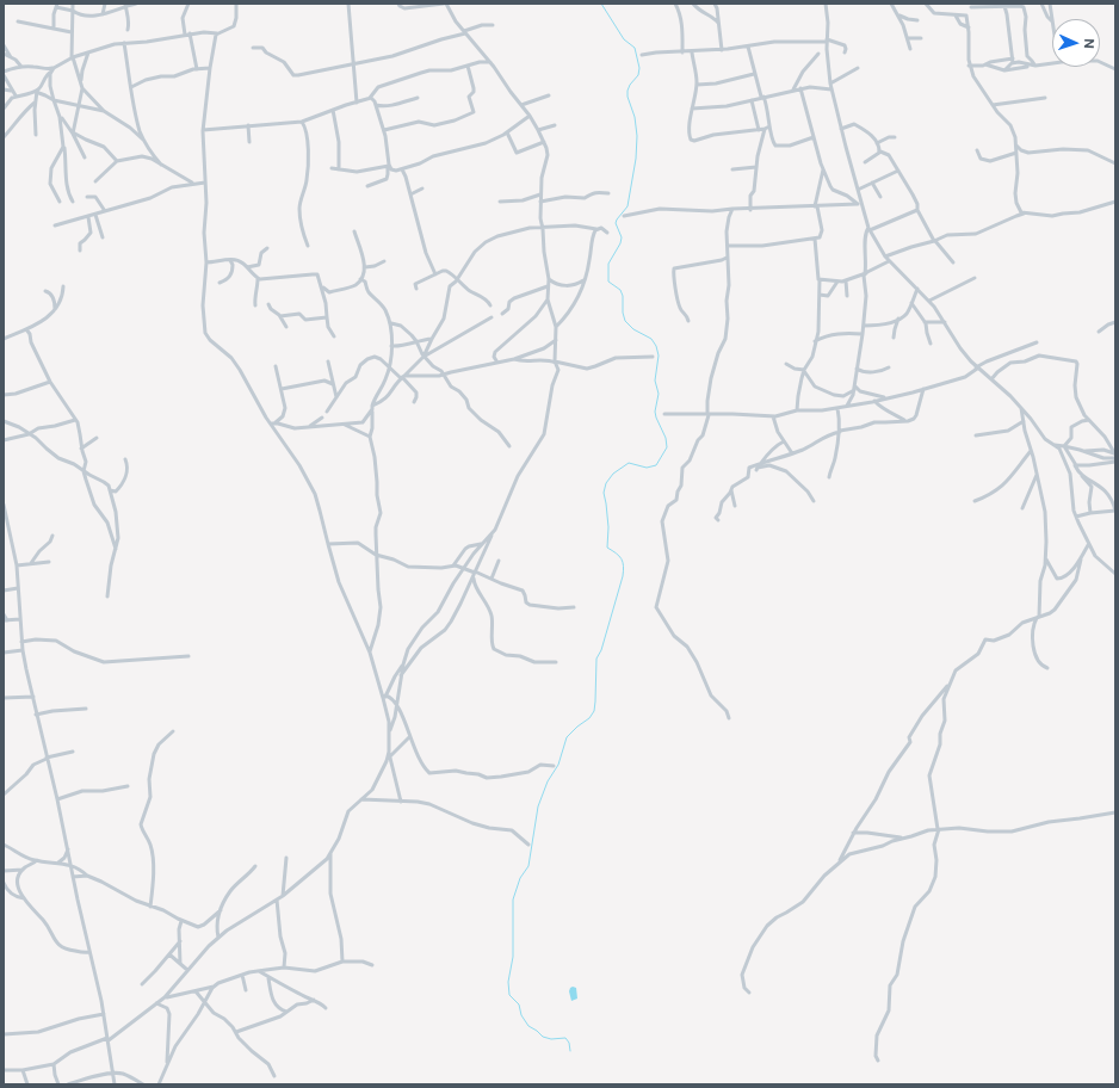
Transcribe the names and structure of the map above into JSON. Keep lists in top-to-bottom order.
{
  "north": "right"
}
